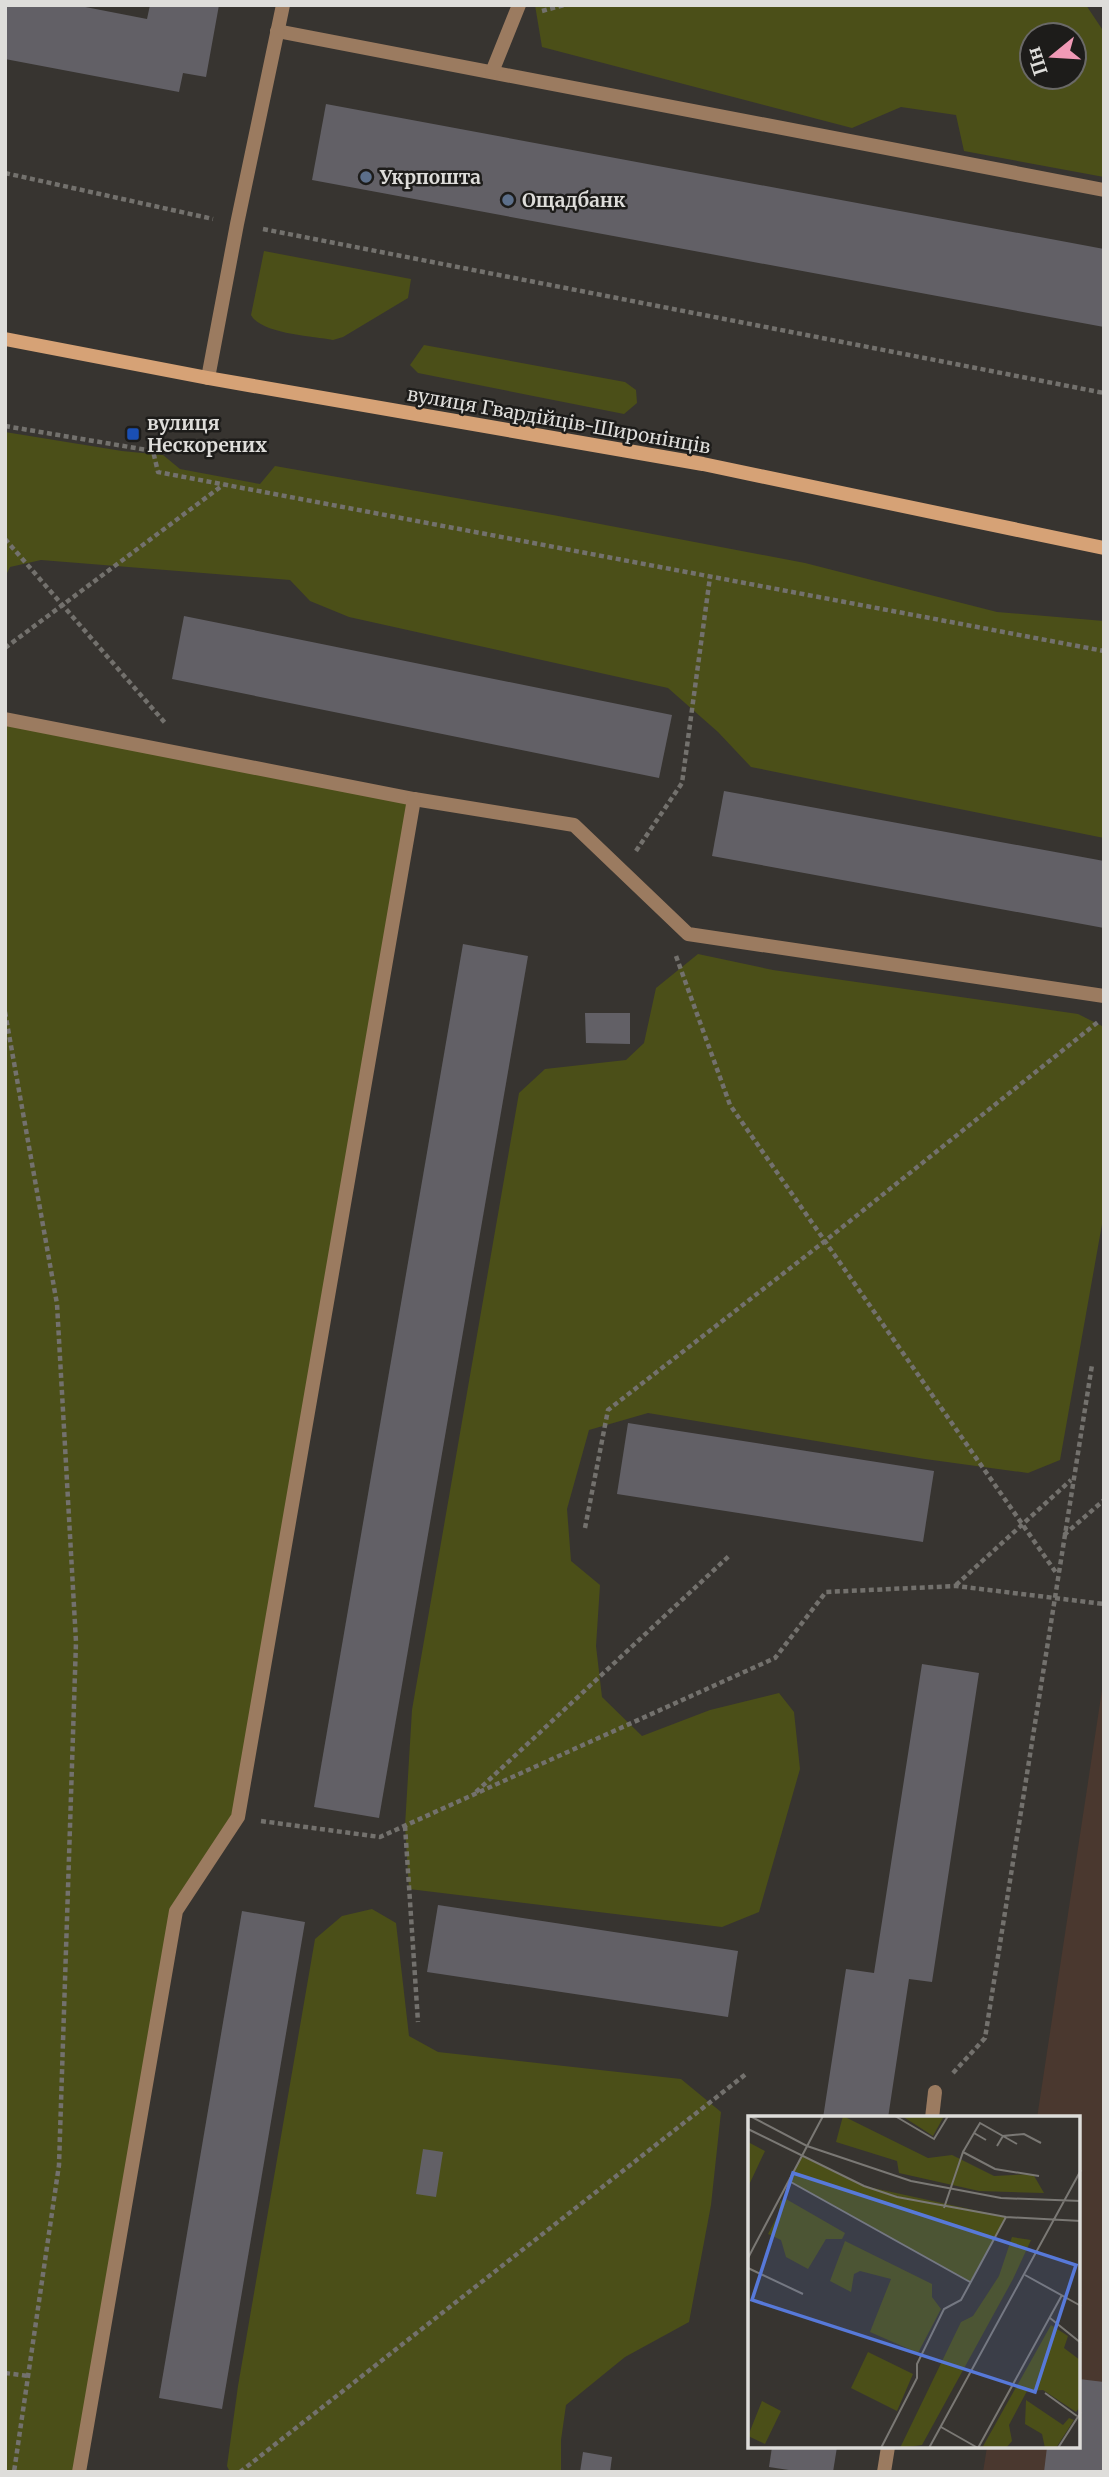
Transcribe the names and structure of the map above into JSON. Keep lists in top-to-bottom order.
{
  "streets": {
    "main road": ["вулиця Гвардійців-Широнінців"]
  },
  "places": {
    "other": ["Укрпошта", "Ощадбанк"],
    "transit": ["вулиця Нескорених"]
  },
  "north": "left"
}
